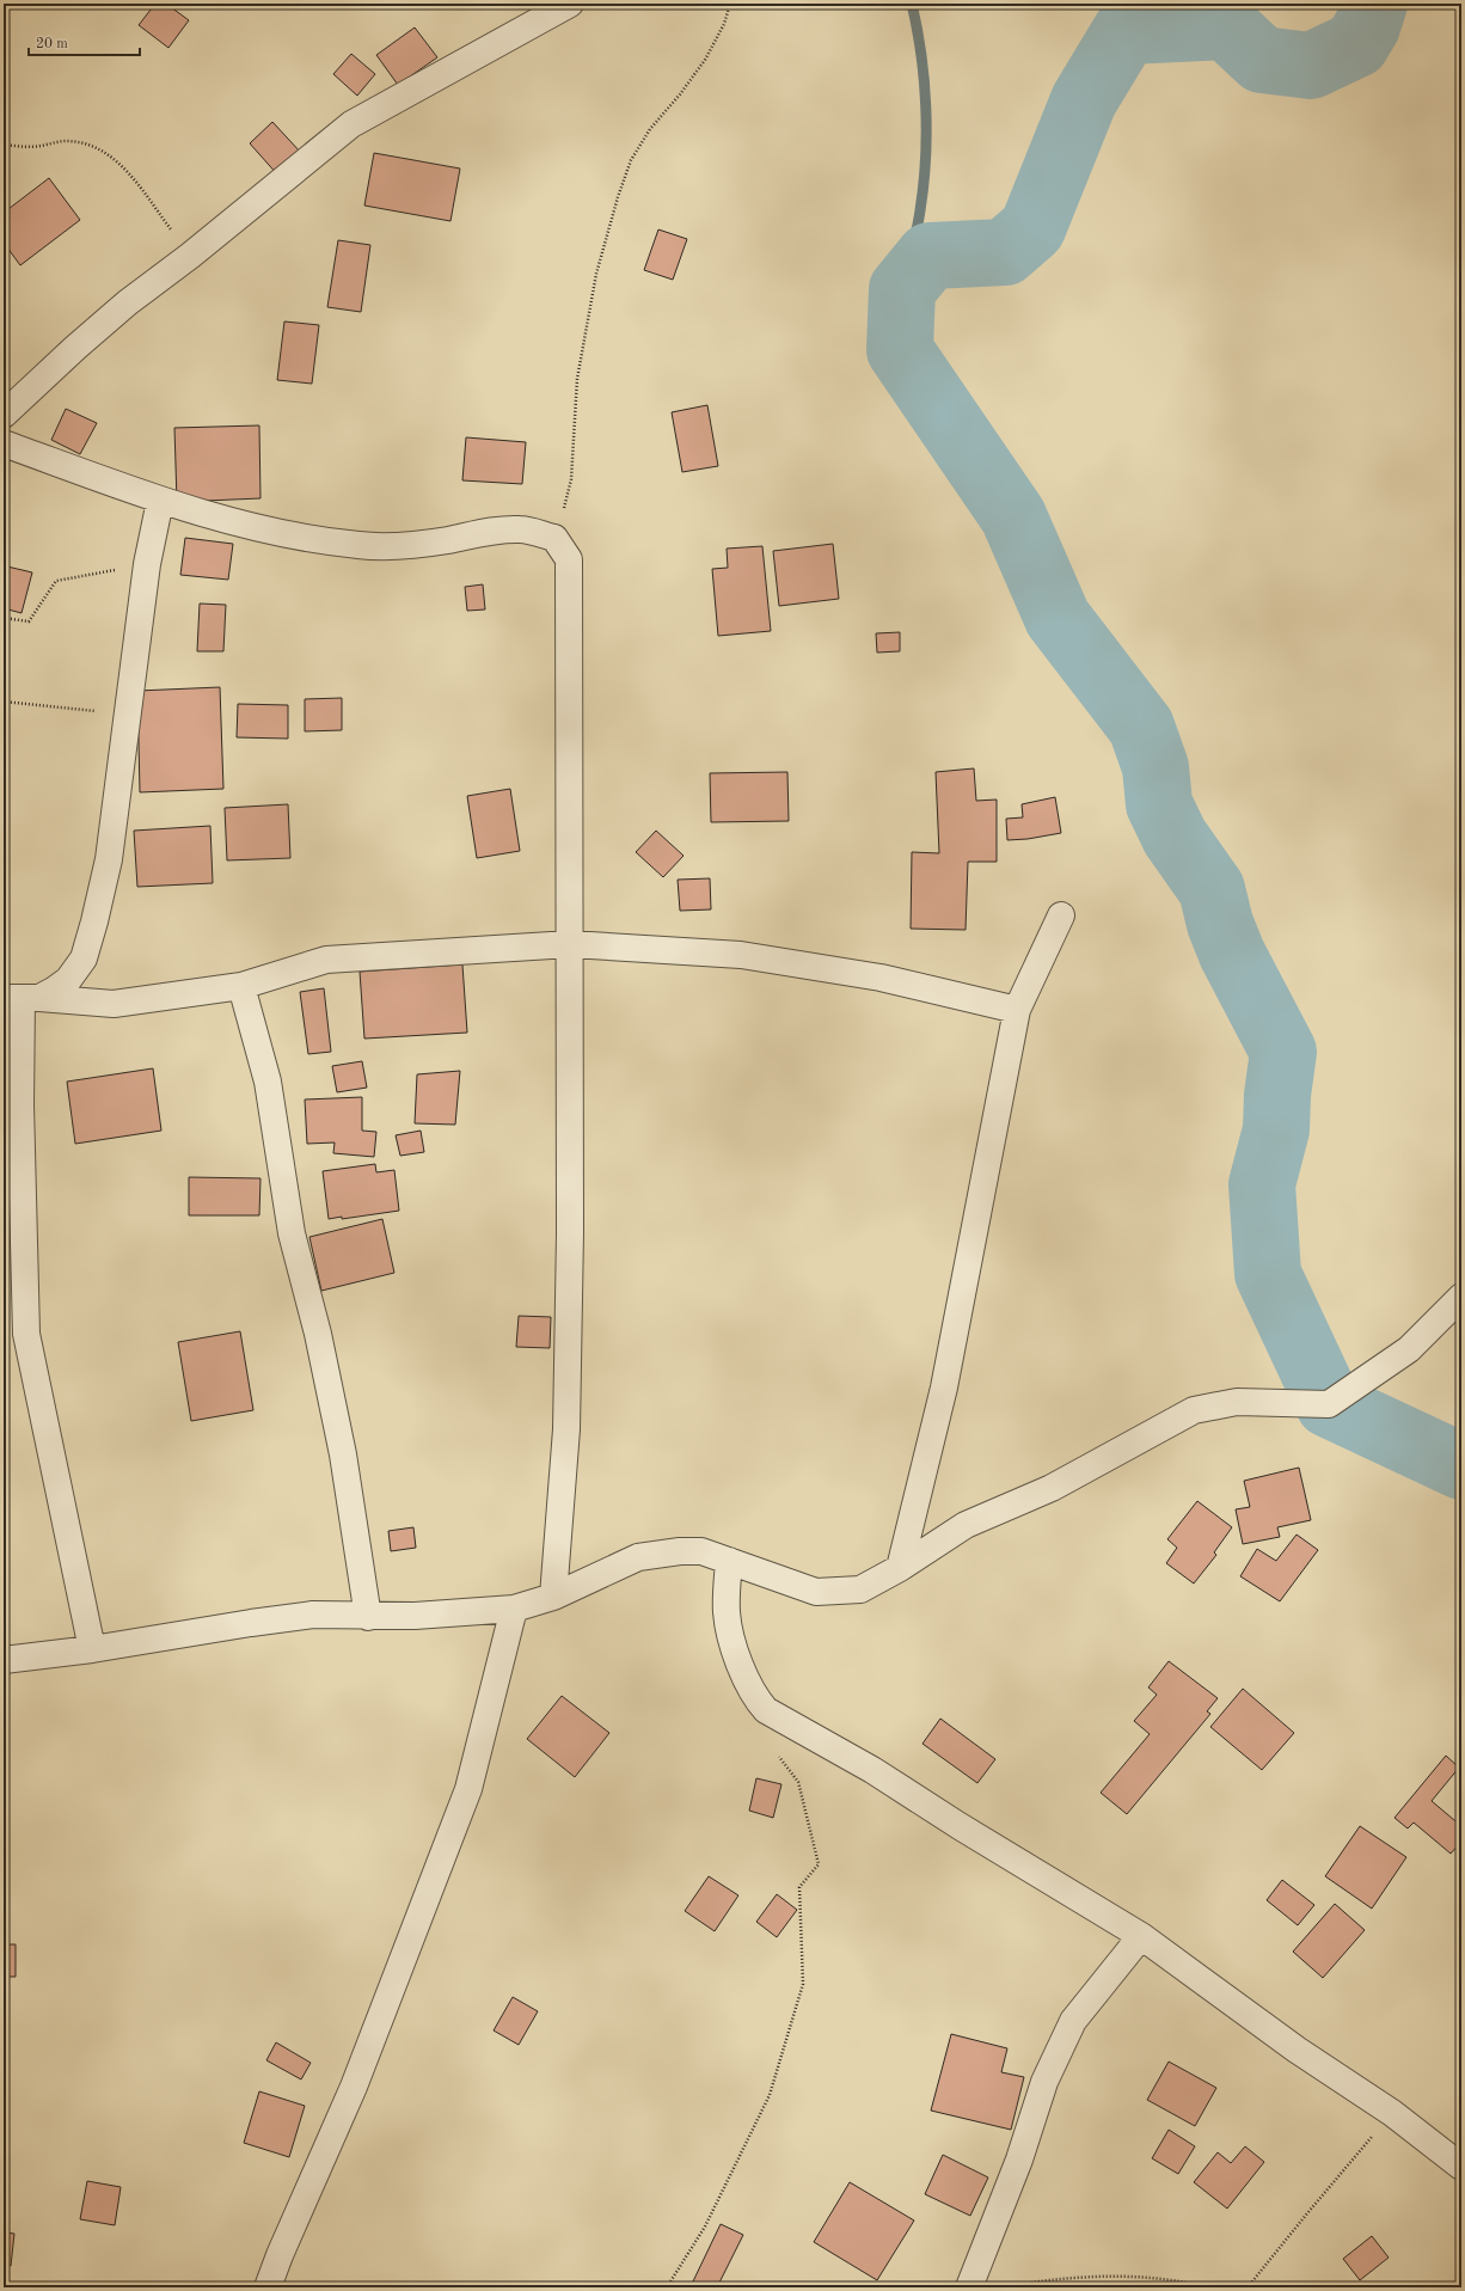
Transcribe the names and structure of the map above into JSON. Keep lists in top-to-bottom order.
{
  "scale_bar": "20 m"
}
